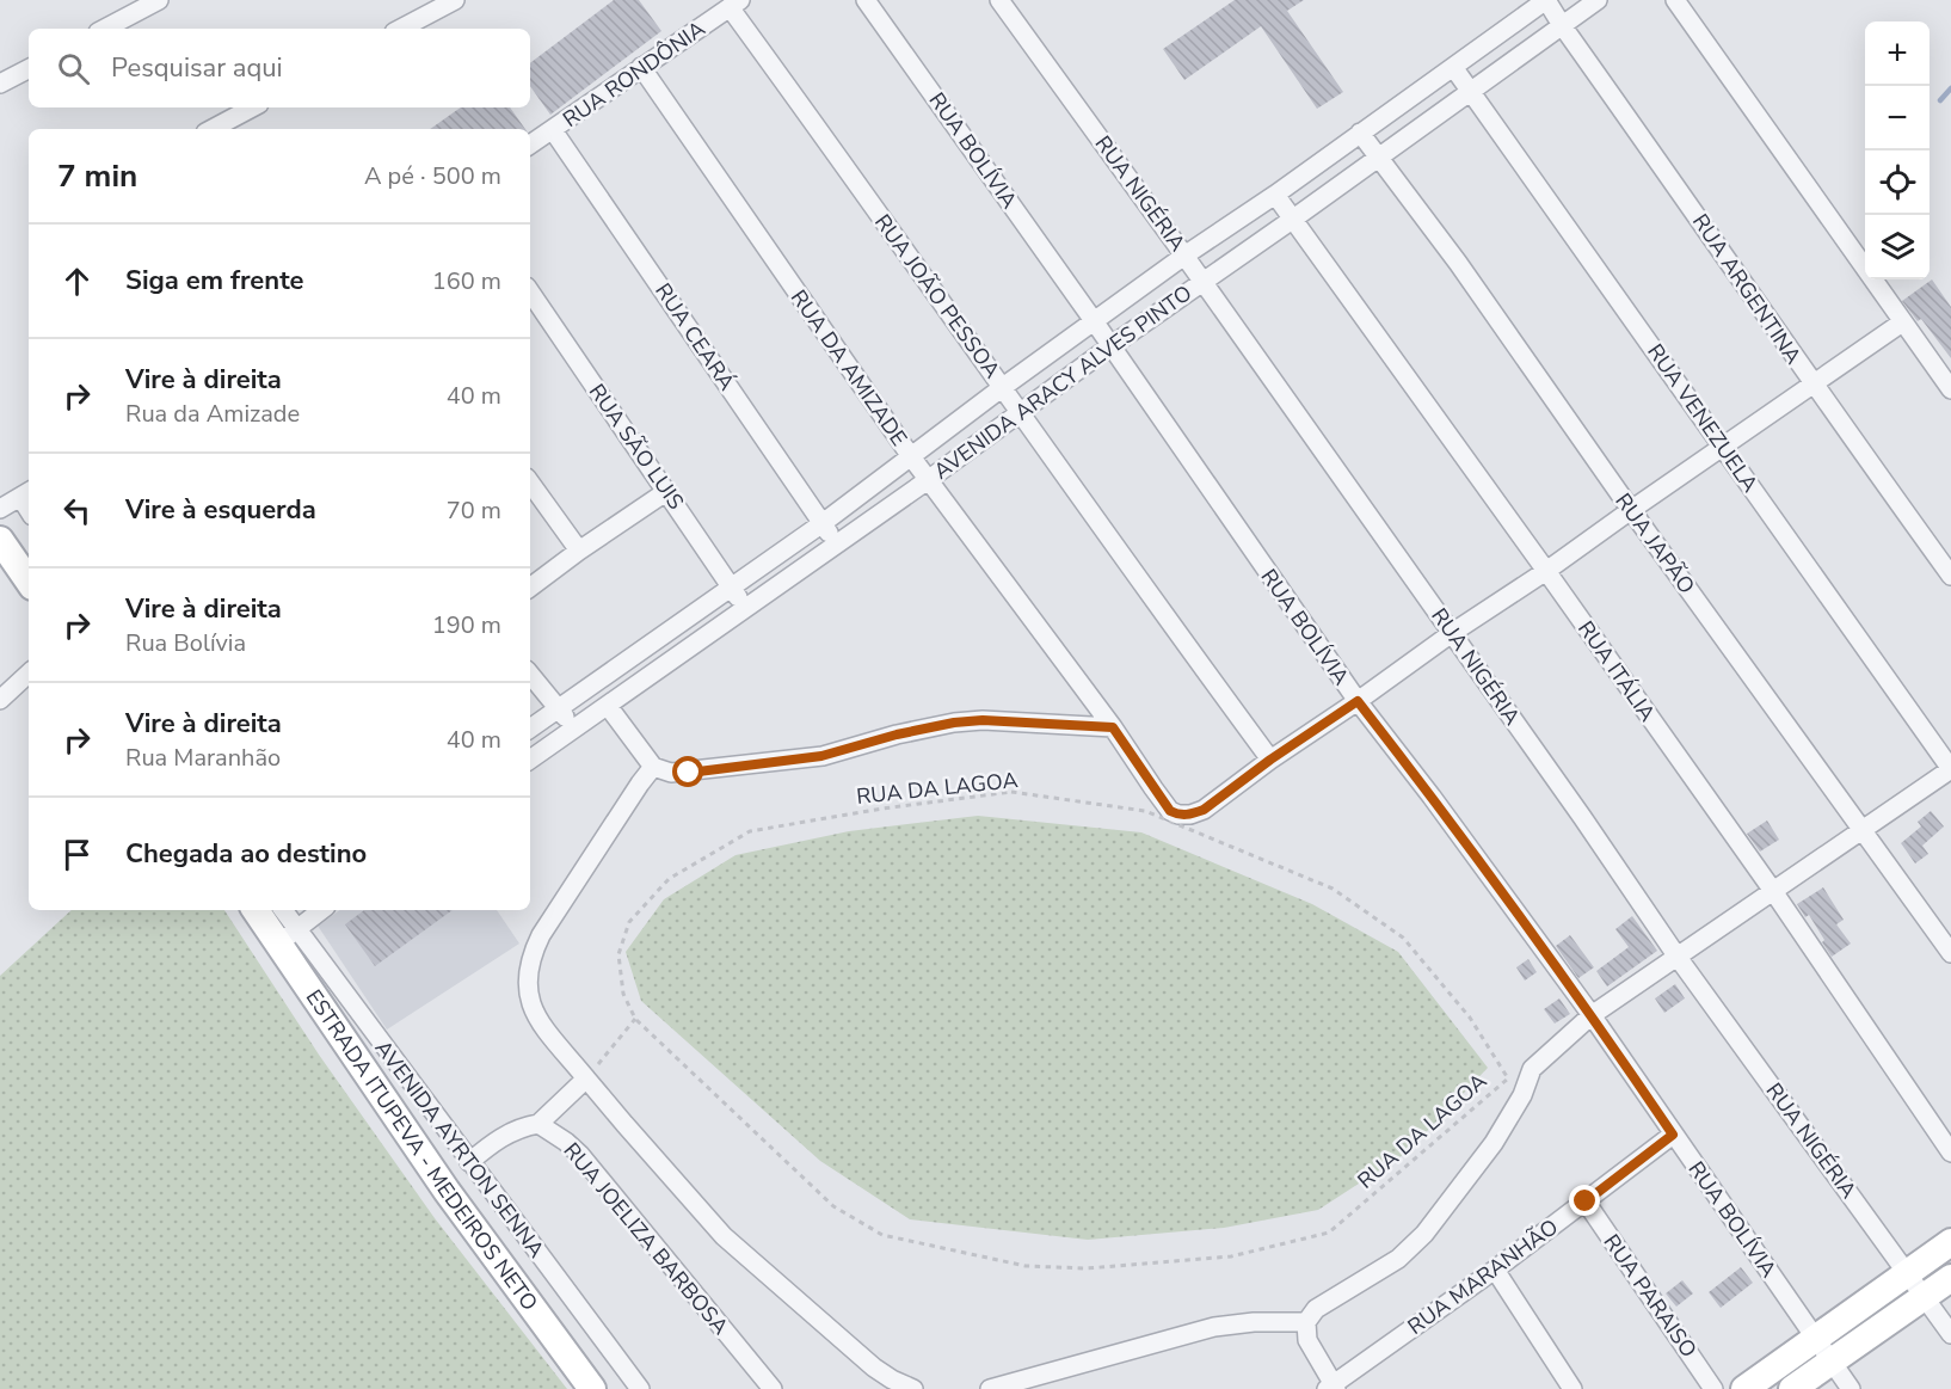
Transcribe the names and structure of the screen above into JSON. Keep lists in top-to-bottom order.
{
  "streets": {
    "main road": ["ESTRADA ITUPEVA - MEDEIROS NETO"],
    "street": [
      "RUA RONDÔNIA",
      "RUA BOLÍVIA",
      "RUA NIGÉRIA",
      "RUA ARGENTINA",
      "RUA JOÃO PESSOA",
      "RUA CEARÁ",
      "RUA DA AMIZADE",
      "AVENIDA ARACY ALVES PINTO",
      "RUA VENEZUELA",
      "RUA SÃO LUIS",
      "RUA JAPÃO",
      "RUA ITÁLIA",
      "AVENIDA AYRTON SENNA",
      "RUA JOELIZA BARBOSA",
      "RUA MARANHÃO",
      "RUA PARAISO"
    ],
    "path": ["RUA DA LAGOA"]
  },
  "crossings": [
    ["RUA RONDÔNIA", "RUA JOÃO PESSOA"],
    ["RUA RONDÔNIA", "RUA CEARÁ"],
    ["RUA RONDÔNIA", "RUA DA AMIZADE"],
    ["RUA BOLÍVIA", "AVENIDA ARACY ALVES PINTO"],
    ["RUA BOLÍVIA", "RUA MARANHÃO"],
    ["RUA NIGÉRIA", "AVENIDA ARACY ALVES PINTO"],
    ["RUA ARGENTINA", "AVENIDA ARACY ALVES PINTO"],
    ["RUA JOÃO PESSOA", "RUA DA AMIZADE"],
    ["RUA JOÃO PESSOA", "AVENIDA ARACY ALVES PINTO"],
    ["RUA CEARÁ", "AVENIDA ARACY ALVES PINTO"],
    ["RUA DA AMIZADE", "AVENIDA ARACY ALVES PINTO"],
    ["AVENIDA ARACY ALVES PINTO", "RUA VENEZUELA"],
    ["AVENIDA ARACY ALVES PINTO", "RUA SÃO LUIS"],
    ["AVENIDA ARACY ALVES PINTO", "RUA JAPÃO"],
    ["AVENIDA ARACY ALVES PINTO", "RUA ITÁLIA"],
    ["ESTRADA ITUPEVA - MEDEIROS NETO", "AVENIDA AYRTON SENNA"],
    ["RUA MARANHÃO", "RUA PARAISO"]
  ],
  "page": {
    "map_buttons": ["+", "−"],
    "search": "Pesquisar aqui",
    "heading": ["7 min", "A pé · 500 m"],
    "list": [
      ["Siga em frente", "160 m"],
      ["Vire à direita", "Rua da Amizade", "40 m"],
      ["Vire à esquerda", "70 m"],
      ["Vire à direita", "Rua Bolívia", "190 m"],
      ["Vire à direita", "Rua Maranhão", "40 m"],
      "Chegada ao destino"
    ]
  }
}
